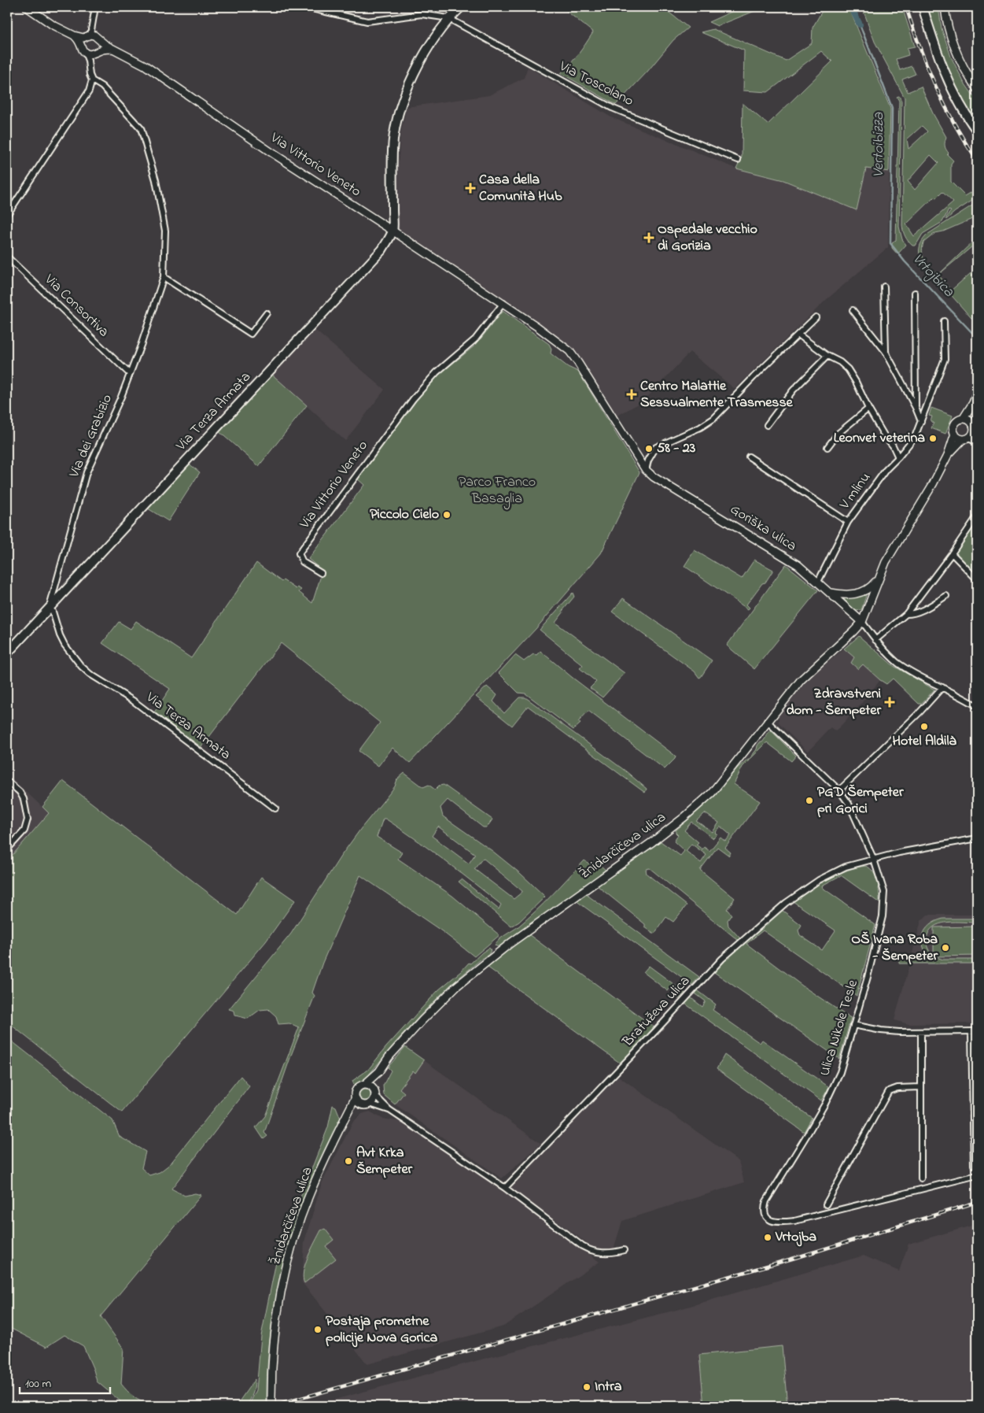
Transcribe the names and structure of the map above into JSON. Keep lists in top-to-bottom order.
{
  "streets": {
    "main road": ["Via Terza Armata"],
    "street": [
      "Via Toscolano",
      "Via Vittorio Veneto",
      "Via Consortiva",
      "Via dei Grabizio",
      "V mlinu",
      "Goriška ulica",
      "Žnidarčičeva ulica",
      "Bratuževa ulica",
      "Ulica Nikole Tesle"
    ]
  },
  "crossings": [
    ["Via Vittorio Veneto", "Via Terza Armata"],
    ["Via Vittorio Veneto", "Goriška ulica"],
    ["Via Consortiva", "Via dei Grabizio"],
    ["Via Terza Armata", "Via dei Grabizio"],
    ["V mlinu", "Goriška ulica"],
    ["Goriška ulica", "Žnidarčičeva ulica"],
    ["Žnidarčičeva ulica", "Bratuževa ulica"],
    ["Žnidarčičeva ulica", "Ulica Nikole Tesle"],
    ["Bratuževa ulica", "Ulica Nikole Tesle"]
  ],
  "water": ["Vertoibizza", "Vrtojbica"],
  "parks": ["Parco Franco Basaglia"],
  "places": {
    "health": [
      "Casa della Comunità Hub",
      "Ospedale vecchio di Gorizia",
      "Centro Malattie Sessualmente Trasmesse",
      "Zdravstveni dom - Šempeter"
    ],
    "other": [
      "Leonvet veterina",
      "58 - 23",
      "Piccolo Cielo",
      "Hotel Aldilà",
      "PGD Šempeter pri Gorici",
      "OŠ Ivana Roba - Šempeter",
      "Avt Krka Šempeter",
      "Vrtojba",
      "Postaja prometne policije Nova Gorica",
      "Intra"
    ]
  },
  "scale_bar": "100 m"
}
